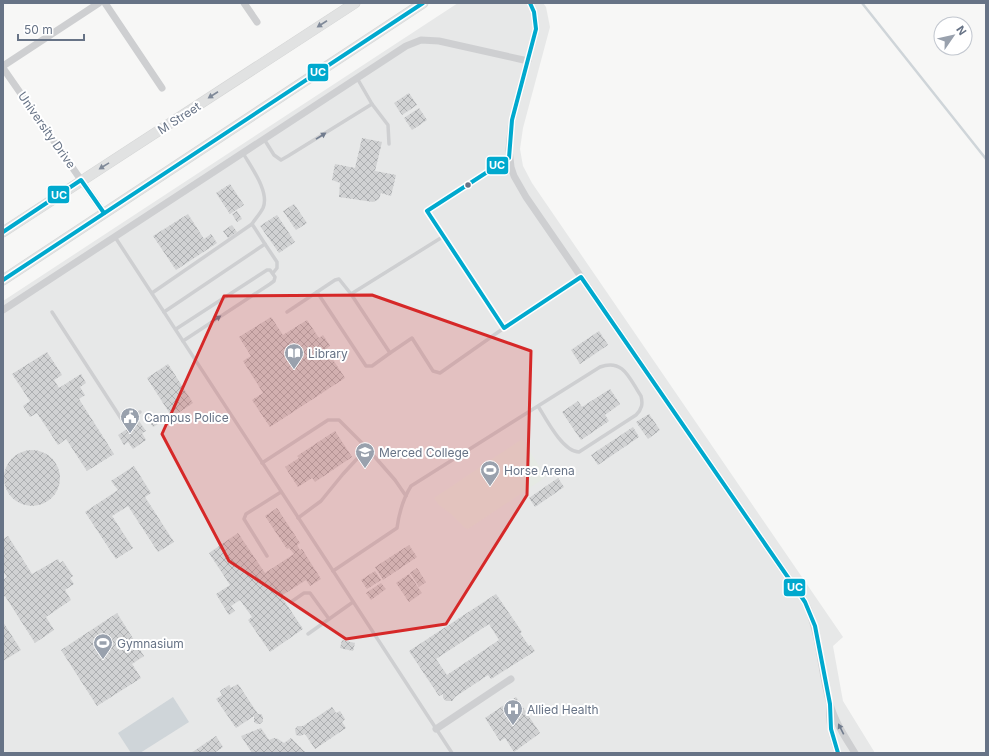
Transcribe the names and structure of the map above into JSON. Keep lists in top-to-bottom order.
{
  "streets": {
    "street": ["M Street", "University Drive"]
  },
  "crossings": [
    ["M Street", "University Drive"]
  ],
  "places": {
    "library": ["Library"],
    "public building": ["Campus Police"],
    "school or university": ["Merced College"],
    "sports": ["Horse Arena", "Gymnasium"],
    "hospital": ["Allied Health"]
  },
  "lines": ["transit line UC"],
  "scale_bar": "50 m",
  "north": "top right"
}
